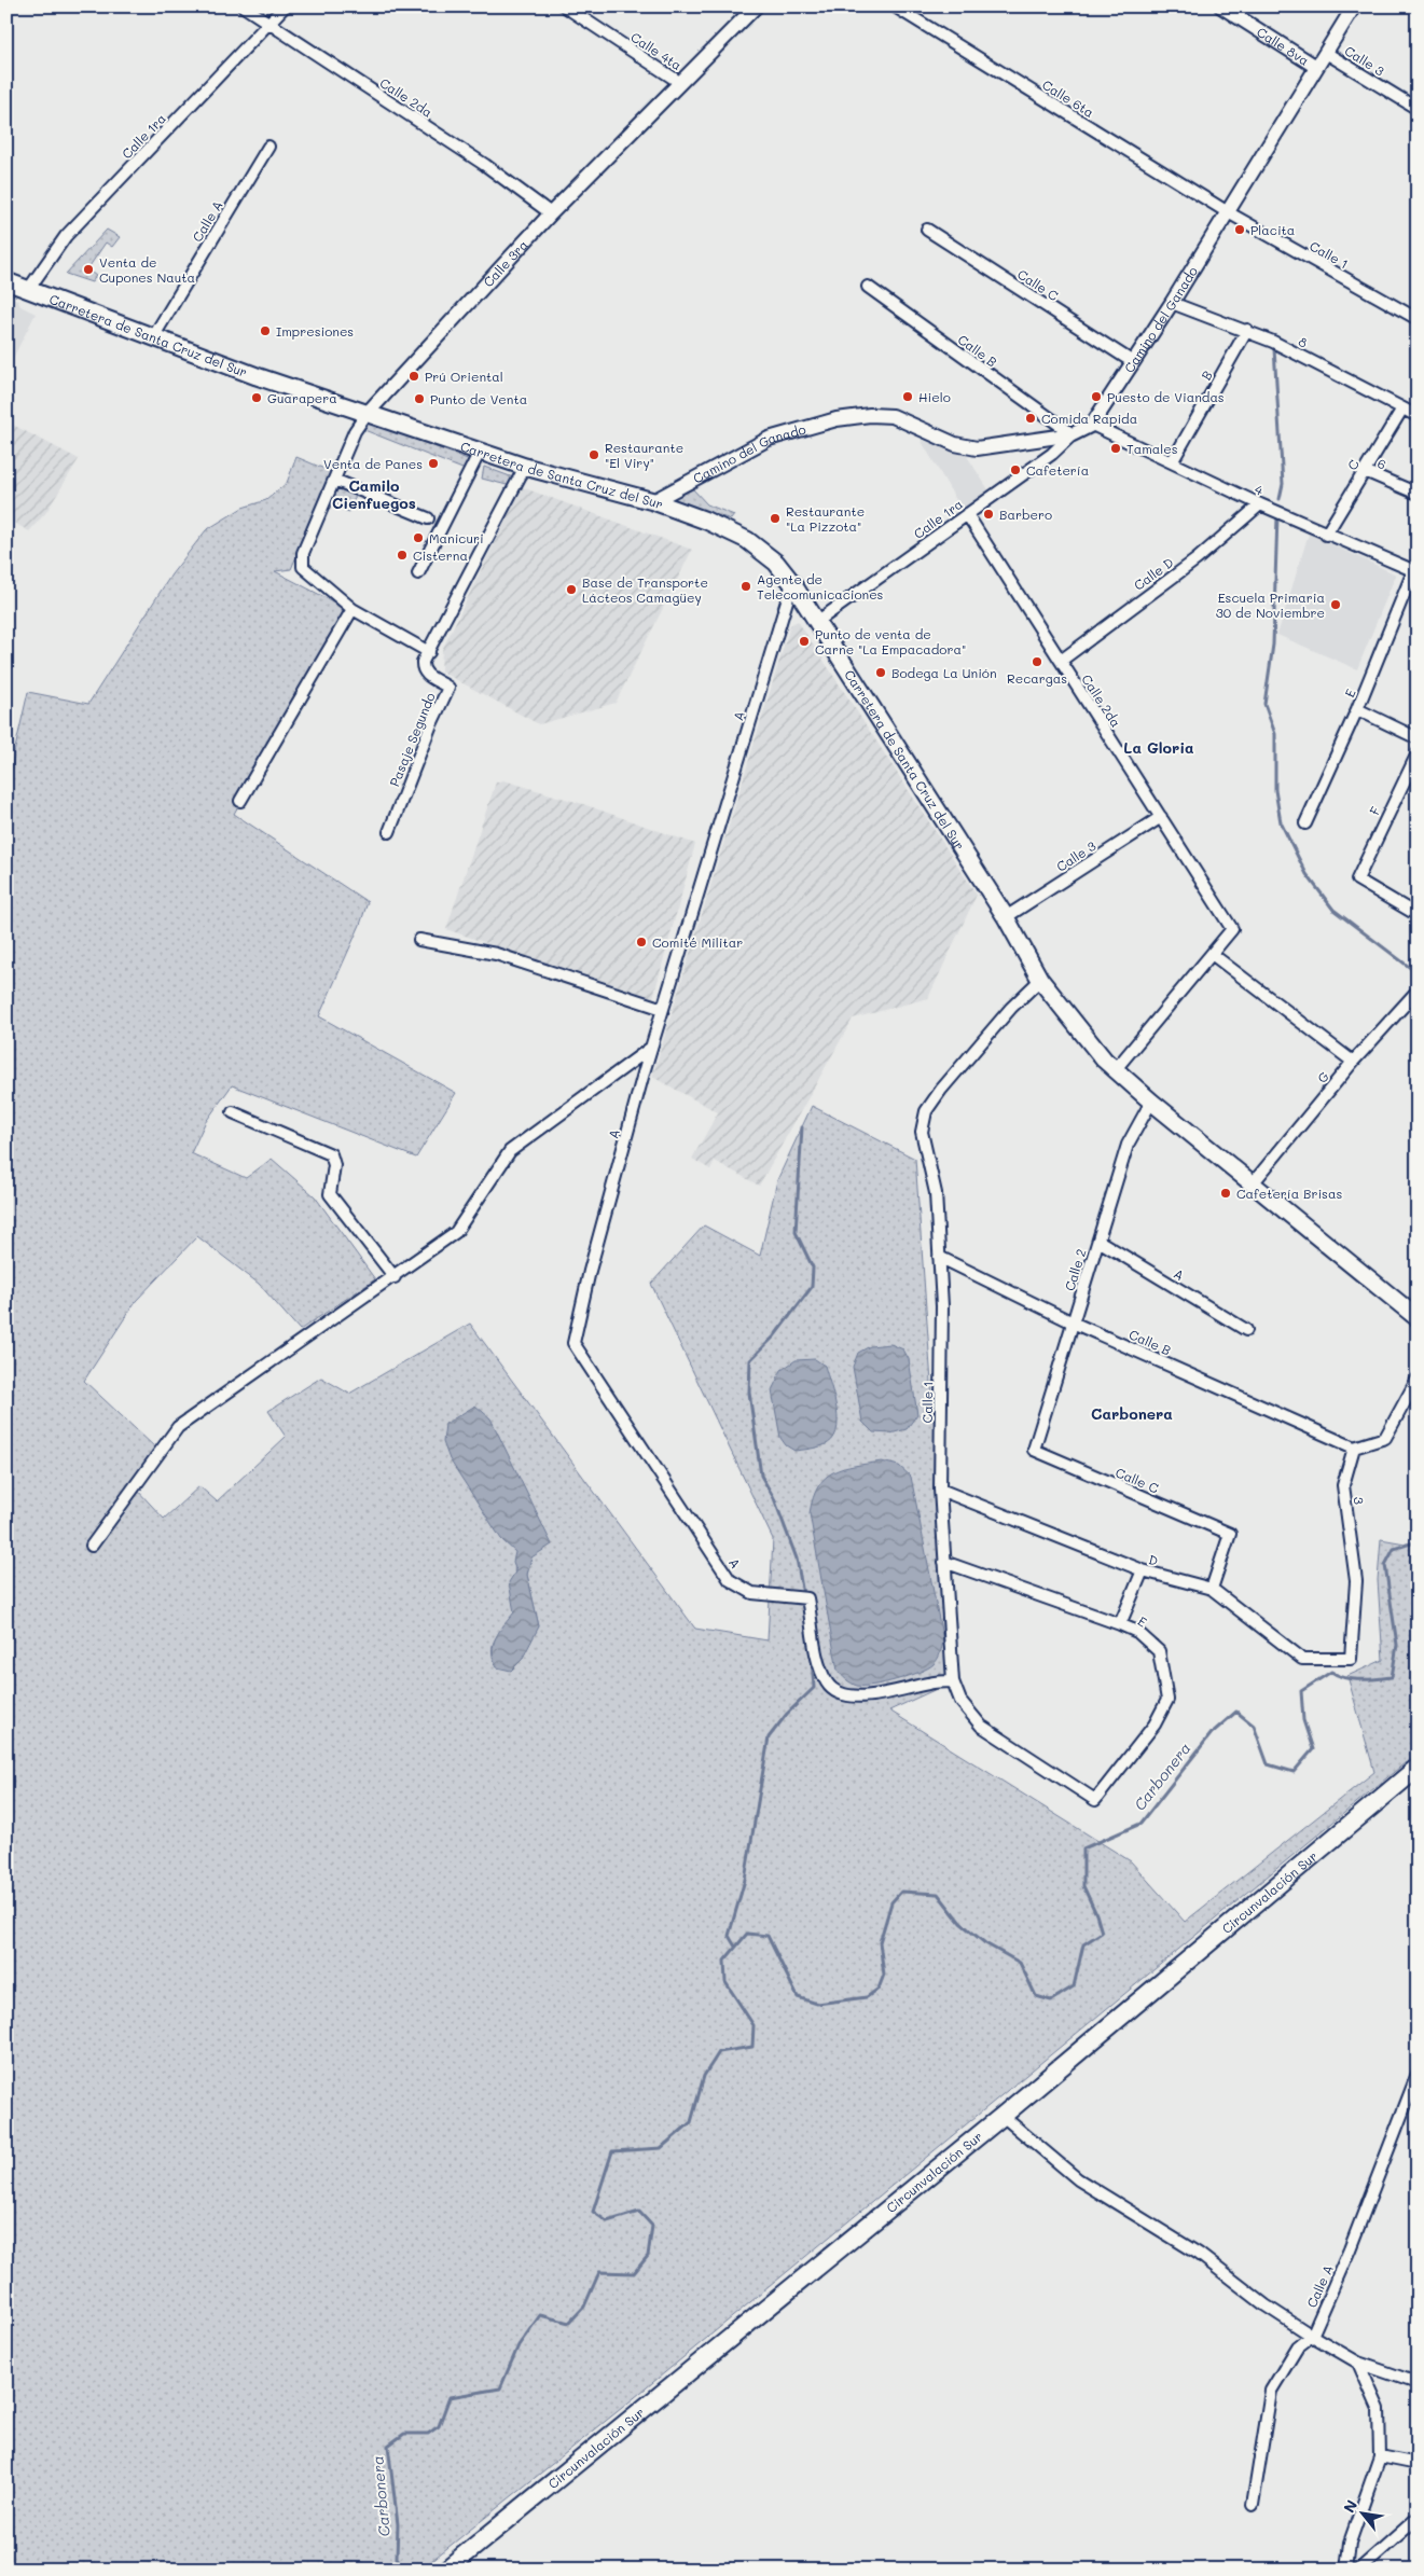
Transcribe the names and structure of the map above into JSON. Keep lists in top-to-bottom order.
{
  "streets": {
    "main road": ["Carretera de Santa Cruz del Sur", "Circunvalación Sur"],
    "street": [
      "Calle 8va",
      "Calle 4ta",
      "Calle 3",
      "Calle 2da",
      "Calle 6ta",
      "Calle 1ra",
      "Calle A",
      "Calle 1",
      "Calle 3ra",
      "Calle C",
      "Camino del Ganado",
      "8",
      "Calle B",
      "B",
      "6",
      "C",
      "4",
      "Calle D",
      "E",
      "A",
      "Pasaje Segundo",
      "F",
      "G",
      "Calle 2",
      "3",
      "D"
    ]
  },
  "crossings": [
    ["Calle 8va", "Camino del Ganado"],
    ["Calle 4ta", "Calle 3ra"],
    ["Calle 3", "Calle 2da"],
    ["Calle 3", "Camino del Ganado"],
    ["Calle 3", "Carretera de Santa Cruz del Sur"],
    ["Calle 2da", "Calle 1ra"],
    ["Calle 2da", "Calle 3ra"],
    ["Calle 2da", "Calle D"],
    ["Calle 6ta", "Calle 1"],
    ["Calle 6ta", "Camino del Ganado"],
    ["Calle 1ra", "Camino del Ganado"],
    ["Calle 1ra", "Carretera de Santa Cruz del Sur"],
    ["Calle 1ra", "Calle B"],
    ["Calle A", "Carretera de Santa Cruz del Sur"],
    ["Calle 1", "Camino del Ganado"],
    ["Calle 1", "Carretera de Santa Cruz del Sur"],
    ["Calle 1", "Calle B"],
    ["Calle 1", "E"],
    ["Calle 1", "A"],
    ["Calle 1", "D"],
    ["Calle 3ra", "Carretera de Santa Cruz del Sur"],
    ["Calle C", "Camino del Ganado"],
    ["Calle C", "Calle 2"],
    ["Calle C", "D"],
    ["Camino del Ganado", "Carretera de Santa Cruz del Sur"],
    ["Camino del Ganado", "8"],
    ["Camino del Ganado", "Calle B"],
    ["Camino del Ganado", "4"],
    ["Carretera de Santa Cruz del Sur", "A"],
    ["Carretera de Santa Cruz del Sur", "Pasaje Segundo"],
    ["Carretera de Santa Cruz del Sur", "G"],
    ["Carretera de Santa Cruz del Sur", "Calle 2"],
    ["8", "B"],
    ["8", "C"],
    ["Calle B", "Calle 2"],
    ["Calle B", "3"],
    ["B", "4"],
    ["6", "C"],
    ["C", "4"],
    ["4", "Calle D"],
    ["4", "E"],
    ["A", "Calle 2"],
    ["3", "D"]
  ],
  "districts": ["Camilo Cienfuegos", "La Gloria", "Carbonera"],
  "water": ["Carbonera"],
  "places": [
    "Placita",
    "Venta de Cupones Nauta",
    "Impresiones",
    "Prú Oriental",
    "Hielo",
    "Puesto de Viandas",
    "Guarapera",
    "Punto de Venta",
    "Comida Rapida",
    "Tamales",
    "Restaurante \"El Viry\"",
    "Venta de Panes",
    "Cafetería",
    "Barbero",
    "Restaurante \"La Pizzota\"",
    "Manicuri",
    "Cisterna",
    "Agente de Telecomunicaciones",
    "Base de Transporte Lácteos Camagüey",
    "Escuela Primaria 30 de Noviembre",
    "Punto de venta de Carne \"La Empacadora\"",
    "Recargas",
    "Bodega La Unión",
    "Comité Militar",
    "Cafetería Brisas"
  ],
  "north": "top left"
}
